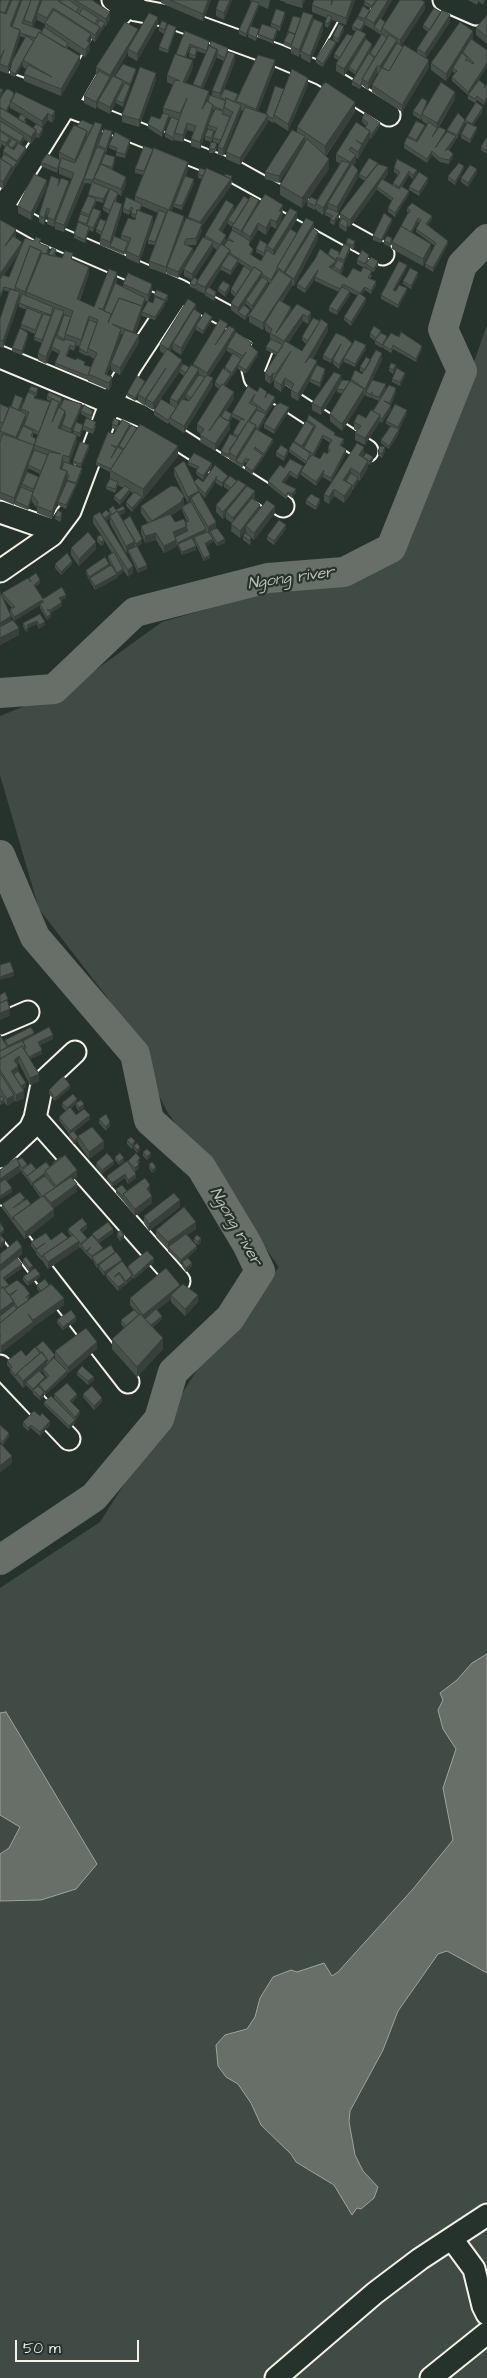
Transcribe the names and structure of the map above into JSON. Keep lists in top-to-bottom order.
{
  "water": ["Ngong river"],
  "scale_bar": "50 m"
}
